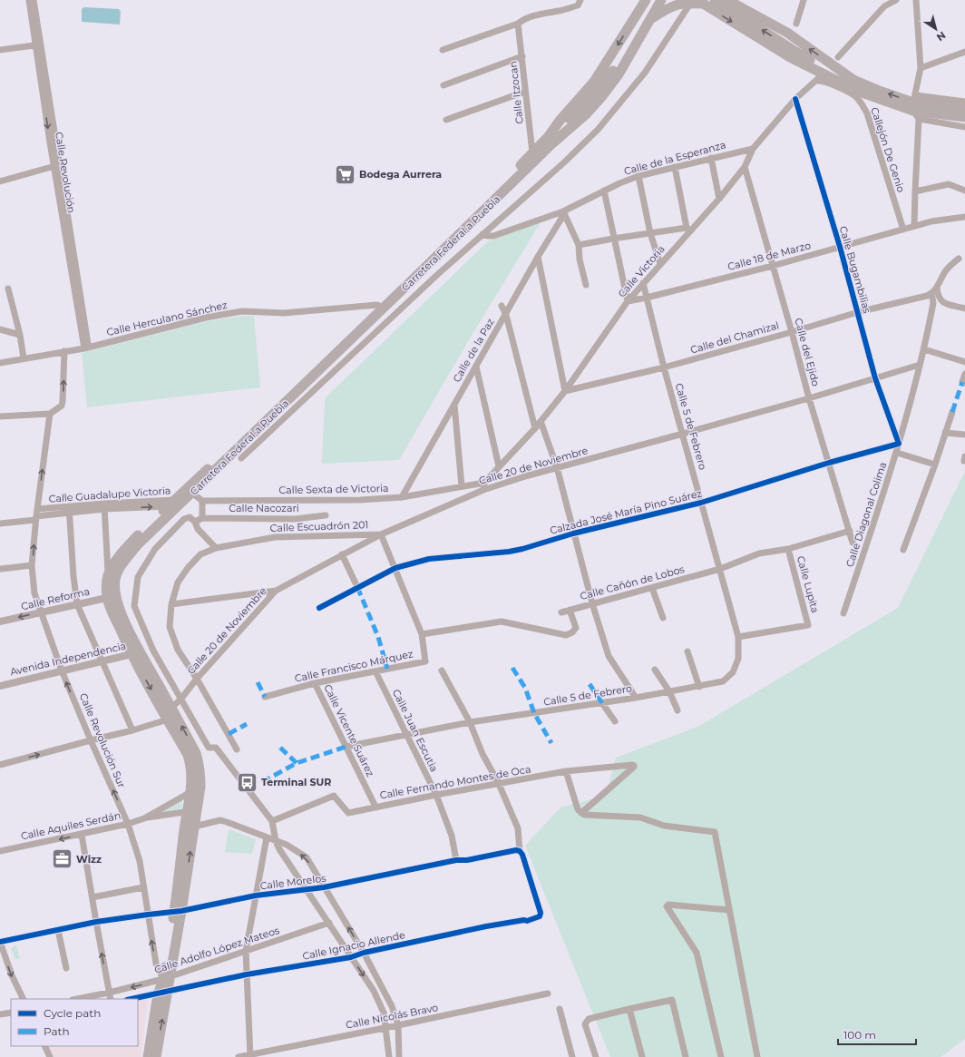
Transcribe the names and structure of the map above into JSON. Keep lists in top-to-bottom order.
{
  "streets": {
    "main road": ["Carretera Federal a Puebla"],
    "street": [
      "Calle Itzocan",
      "Callejón De Genio",
      "Calle de la Esperanza",
      "Calle Revolución",
      "Calle 18 de Marzo",
      "Calle Bugambilias",
      "Calle Victoria",
      "Calle Herculano Sánchez",
      "Calle del Chamizal",
      "Calle de la Paz",
      "Calle del Ejido",
      "Calle 5 de Febrero",
      "Calle 20 de Noviembre",
      "Calle Sexta de Victoria",
      "Calle Guadalupe Victoria",
      "Calle Nacozari",
      "Calzada José María Pino Suárez",
      "Calle Diagonal Colima",
      "Calle Escuadrón 201",
      "Calle Cañón de Lobos",
      "Calle Lupita",
      "Calle Reforma",
      "Avenida Independencia",
      "Calle Francisco Márquez",
      "Calle Vicente Suárez",
      "Calle Juan Escutia",
      "Calle Revolución Sur",
      "Calle Fernando Montes de Oca",
      "Calle Aquiles Serdán",
      "Calle Morelos",
      "Calle Ignacio Allende",
      "Calle Adolfo López Mateos",
      "Calle Nicolás Bravo"
    ]
  },
  "crossings": [
    ["Calle Itzocan", "Carretera Federal a Puebla"],
    ["Callejón De Genio", "Calle 18 de Marzo"],
    ["Callejón De Genio", "Calle Victoria"],
    ["Calle de la Esperanza", "Calle Victoria"],
    ["Calle de la Esperanza", "Calle de la Paz"],
    ["Calle Revolución", "Calle Herculano Sánchez"],
    ["Carretera Federal a Puebla", "Calle Herculano Sánchez"],
    ["Carretera Federal a Puebla", "Calle 20 de Noviembre"],
    ["Carretera Federal a Puebla", "Calle Guadalupe Victoria"],
    ["Carretera Federal a Puebla", "Calle Reforma"],
    ["Carretera Federal a Puebla", "Avenida Independencia"],
    ["Carretera Federal a Puebla", "Calle Revolución Sur"],
    ["Carretera Federal a Puebla", "Calle Aquiles Serdán"],
    ["Carretera Federal a Puebla", "Calle Morelos"],
    ["Carretera Federal a Puebla", "Calle Ignacio Allende"],
    ["Carretera Federal a Puebla", "Calle Adolfo López Mateos"],
    ["Calle 18 de Marzo", "Calle Bugambilias"],
    ["Calle 18 de Marzo", "Calle Victoria"],
    ["Calle 18 de Marzo", "Calle del Ejido"],
    ["Calle 18 de Marzo", "Calle 5 de Febrero"],
    ["Calle Bugambilias", "Calle Victoria"],
    ["Calle Bugambilias", "Calle del Chamizal"],
    ["Calle Bugambilias", "Calle 20 de Noviembre"],
    ["Calle Bugambilias", "Calzada José María Pino Suárez"],
    ["Calle Bugambilias", "Calle Diagonal Colima"],
    ["Calle Victoria", "Calle del Chamizal"],
    ["Calle Victoria", "Calle del Ejido"],
    ["Calle Victoria", "Calle 5 de Febrero"],
    ["Calle Victoria", "Calle 20 de Noviembre"],
    ["Calle Victoria", "Calle Sexta de Victoria"],
    ["Calle del Chamizal", "Calle del Ejido"],
    ["Calle del Chamizal", "Calle 5 de Febrero"],
    ["Calle del Chamizal", "Calle Diagonal Colima"],
    ["Calle de la Paz", "Calle Sexta de Victoria"],
    ["Calle del Ejido", "Calle 20 de Noviembre"],
    ["Calle del Ejido", "Calzada José María Pino Suárez"],
    ["Calle del Ejido", "Calle Cañón de Lobos"],
    ["Calle 5 de Febrero", "Calle 20 de Noviembre"],
    ["Calle 5 de Febrero", "Calzada José María Pino Suárez"],
    ["Calle 5 de Febrero", "Calle Cañón de Lobos"],
    ["Calle 5 de Febrero", "Calle Lupita"],
    ["Calle 5 de Febrero", "Calle Vicente Suárez"],
    ["Calle 5 de Febrero", "Calle Juan Escutia"],
    ["Calle 20 de Noviembre", "Calle Sexta de Victoria"],
    ["Calle 20 de Noviembre", "Calle Diagonal Colima"],
    ["Calle 20 de Noviembre", "Calle Escuadrón 201"],
    ["Calle Guadalupe Victoria", "Calle Revolución Sur"],
    ["Calzada José María Pino Suárez", "Calle Diagonal Colima"],
    ["Calle Cañón de Lobos", "Calle Lupita"],
    ["Calle Cañón de Lobos", "Calle Francisco Márquez"],
    ["Calle Reforma", "Calle Revolución Sur"],
    ["Avenida Independencia", "Calle Revolución Sur"],
    ["Calle Francisco Márquez", "Calle Vicente Suárez"],
    ["Calle Francisco Márquez", "Calle Juan Escutia"],
    ["Calle Vicente Suárez", "Calle Fernando Montes de Oca"],
    ["Calle Juan Escutia", "Calle Fernando Montes de Oca"],
    ["Calle Juan Escutia", "Calle Morelos"],
    ["Calle Revolución Sur", "Calle Aquiles Serdán"],
    ["Calle Revolución Sur", "Calle Morelos"],
    ["Calle Revolución Sur", "Calle Adolfo López Mateos"],
    ["Calle Morelos", "Calle Ignacio Allende"]
  ],
  "places": {
    "supermarket": ["Bodega Aurrera"],
    "bus stop": ["Terminal SUR"],
    "office": ["Wizz"]
  },
  "legend": ["Cycle path", "Path"],
  "scale_bar": "100 m",
  "north": "bottom right"
}
